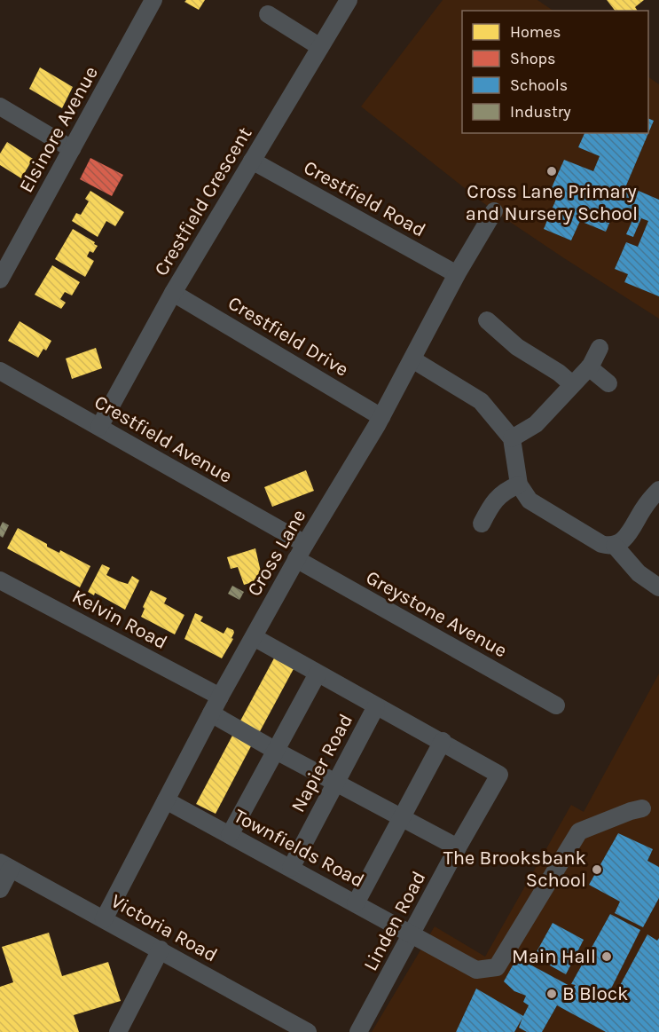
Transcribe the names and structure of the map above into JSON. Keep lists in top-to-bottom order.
{
  "streets": {
    "street": [
      "Elsinore Avenue",
      "Crestfield Road",
      "Crestfield Crescent",
      "Crestfield Drive",
      "Crestfield Avenue",
      "Cross Lane",
      "Greystone Avenue",
      "Kelvin Road",
      "Napier Road",
      "Townfields Road",
      "Linden Road",
      "Victoria Road"
    ]
  },
  "crossings": [
    ["Crestfield Road", "Crestfield Crescent"],
    ["Crestfield Road", "Cross Lane"],
    ["Crestfield Crescent", "Crestfield Drive"],
    ["Crestfield Crescent", "Crestfield Avenue"],
    ["Crestfield Drive", "Cross Lane"],
    ["Crestfield Avenue", "Cross Lane"],
    ["Crestfield Avenue", "Greystone Avenue"],
    ["Cross Lane", "Greystone Avenue"],
    ["Cross Lane", "Kelvin Road"],
    ["Cross Lane", "Townfields Road"],
    ["Cross Lane", "Victoria Road"],
    ["Napier Road", "Townfields Road"],
    ["Townfields Road", "Linden Road"]
  ],
  "places": [
    "Cross Lane Primary and Nursery School",
    "The Brooksbank School",
    "Main Hall",
    "B Block"
  ],
  "legend": [
    "Homes",
    "Shops",
    "Schools",
    "Industry"
  ]
}
